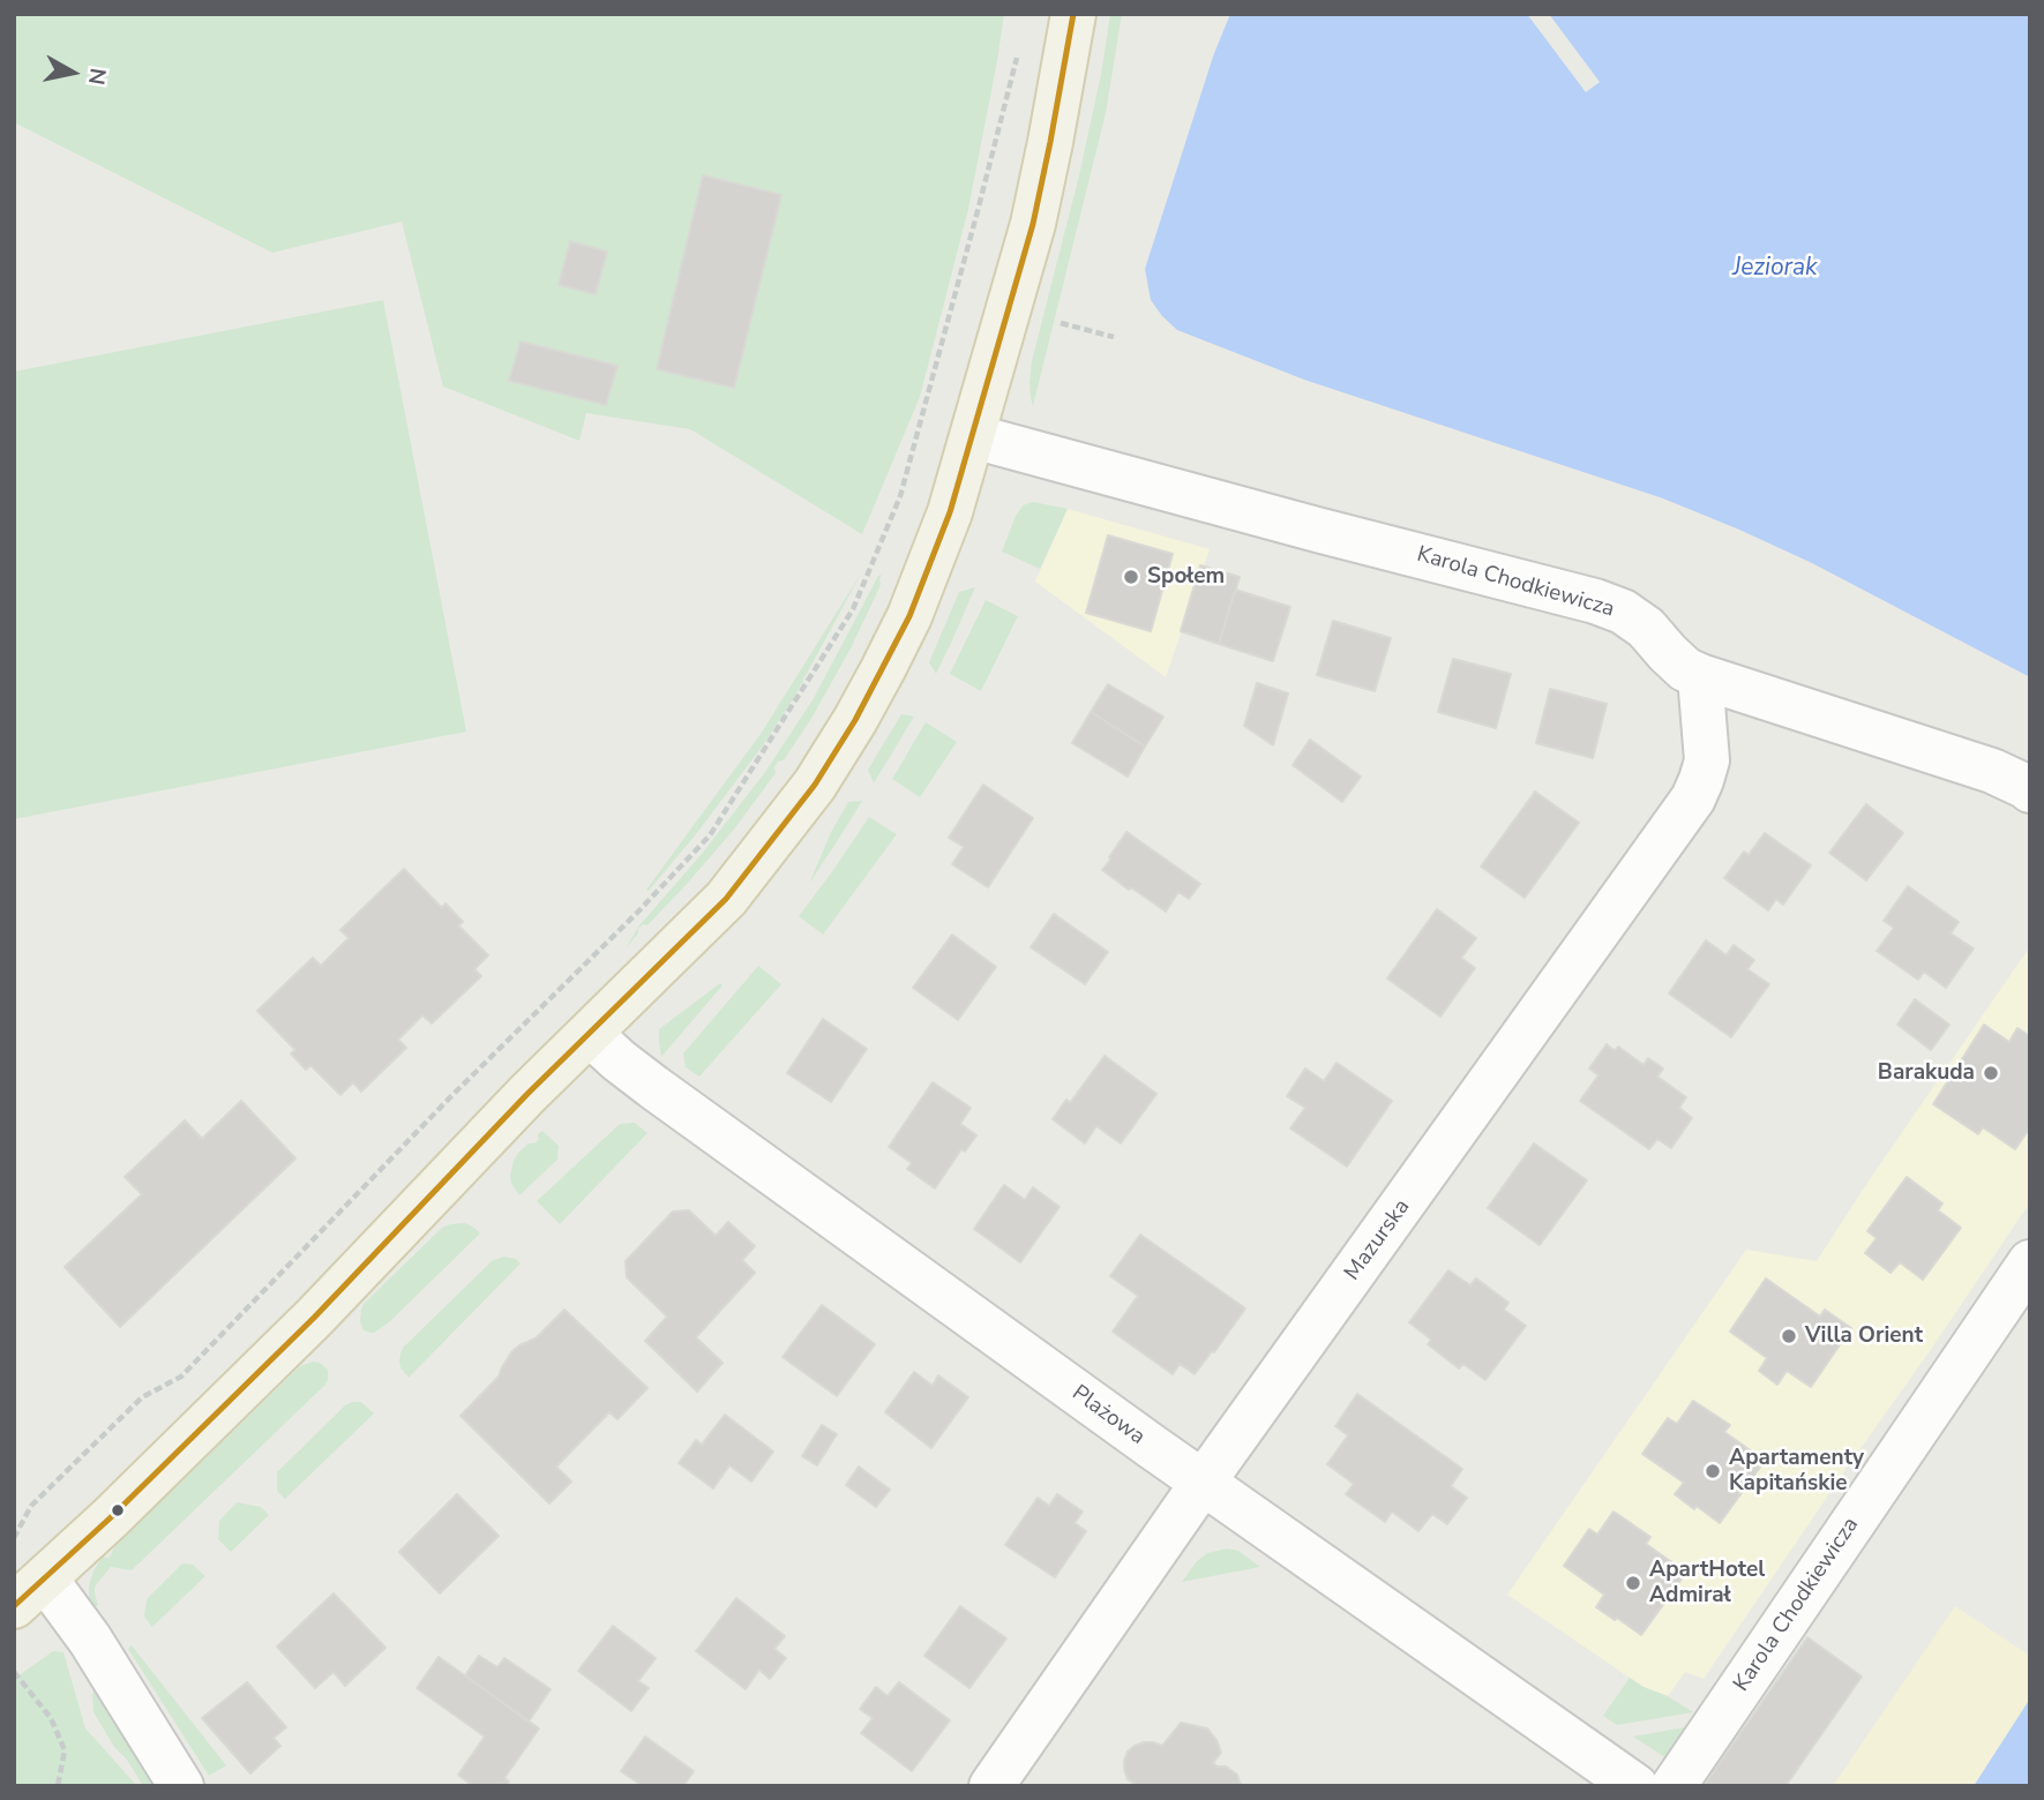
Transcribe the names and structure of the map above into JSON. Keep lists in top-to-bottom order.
{
  "streets": {
    "street": ["Karola Chodkiewicza", "Mazurska", "Plażowa"]
  },
  "crossings": [
    ["Karola Chodkiewicza", "Mazurska"],
    ["Mazurska", "Plażowa"]
  ],
  "water": ["Jeziorak"],
  "places": [
    "Społem",
    "Barakuda",
    "Villa Orient",
    "Apartamenty Kapitańskie",
    "ApartHotel Admirał"
  ],
  "north": "right"
}
